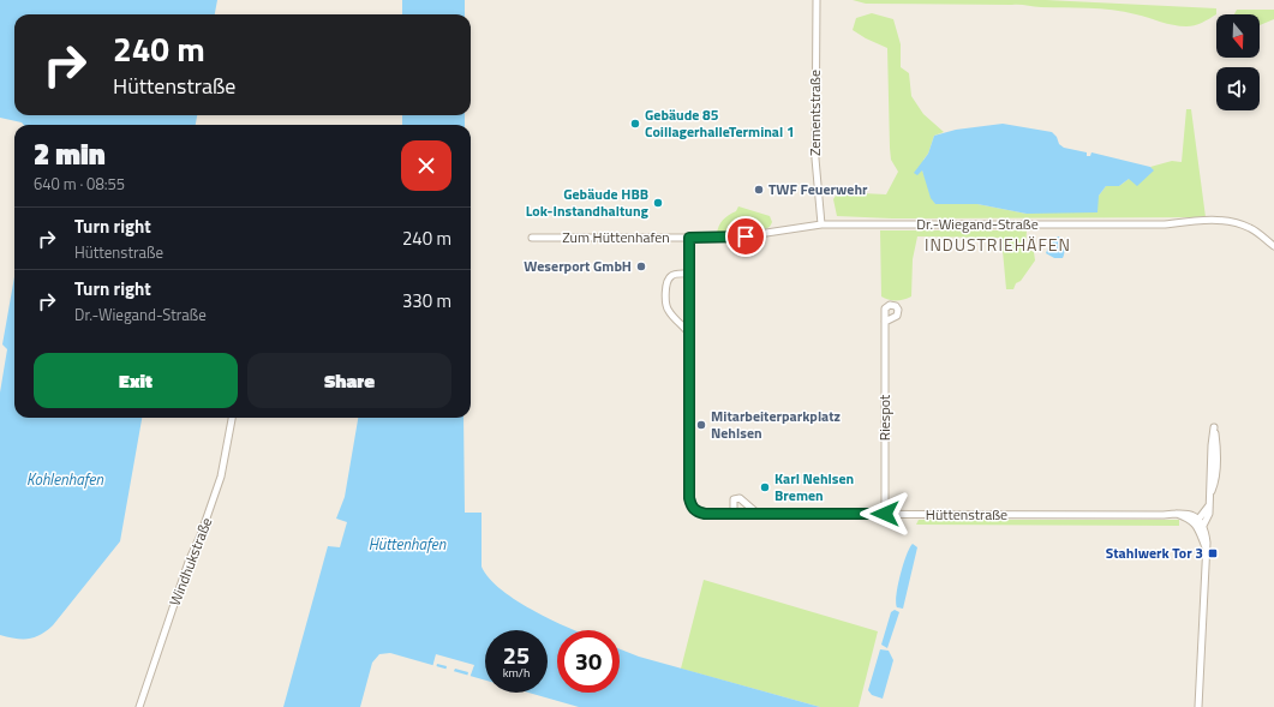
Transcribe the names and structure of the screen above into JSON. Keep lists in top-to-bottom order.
{
  "streets": {
    "street": [
      "Zementstraße",
      "Dr.-Wiegand-Straße",
      "Zum Hüttenhafen",
      "Riespot",
      "Hüttenstraße",
      "Windhukstraße"
    ]
  },
  "crossings": [
    ["Zementstraße", "Dr.-Wiegand-Straße"],
    ["Dr.-Wiegand-Straße", "Zum Hüttenhafen"],
    ["Zum Hüttenhafen", "Hüttenstraße"],
    ["Riespot", "Hüttenstraße"]
  ],
  "districts": ["INDUSTRIEHÄFEN"],
  "water": ["Kohlenhafen", "Hüttenhafen"],
  "places": {
    "other": [
      "Gebäude 85 CoillagerhalleTerminal 1",
      "TWF Feuerwehr",
      "Gebäude HBB Lok-Instandhaltung",
      "Weserport GmbH",
      "Mitarbeiterparkplatz Nehlsen",
      "Karl Nehlsen Bremen"
    ],
    "transit": ["Stahlwerk Tor 3"]
  },
  "north": "bottom",
  "page": {
    "turn": ["240 m", "Hüttenstraße"],
    "heading": ["2 min", "640 m · 08:55"],
    "list": [
      {
        "name": "Turn right",
        "note": "Hüttenstraße",
        "value": "240 m"
      },
      {
        "name": "Turn right",
        "note": "Dr.-Wiegand-Straße",
        "value": "330 m"
      }
    ],
    "buttons": ["Exit", "Share"],
    "speed": "25 km/h",
    "limit": "30"
  }
}
